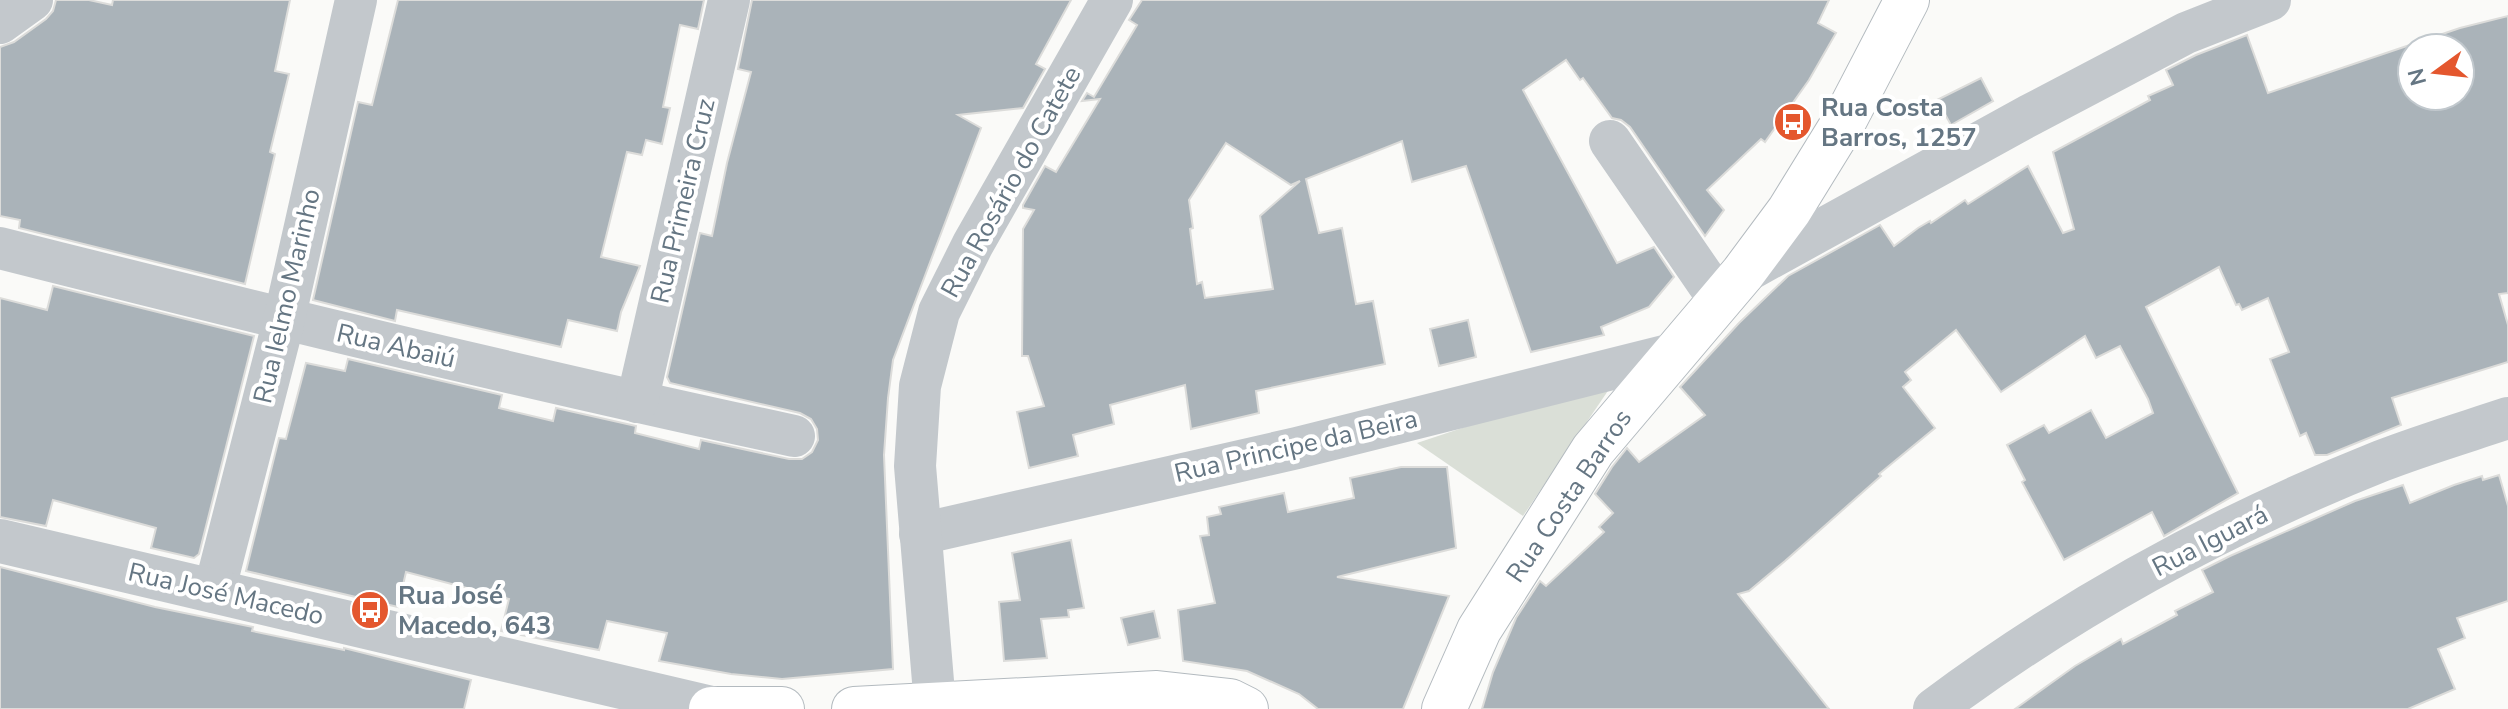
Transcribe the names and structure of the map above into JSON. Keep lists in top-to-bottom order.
{
  "streets": {
    "main road": ["Rua Costa Barros", "Rua José Macedo"],
    "street": [
      "Rua Rosário do Catete",
      "Rua Primeira Cruz",
      "Rua Ielmo Marinho",
      "Rua Abaiú",
      "Rua Principe da Beira",
      "Rua Iguará"
    ]
  },
  "crossings": [
    ["Rua Rosário do Catete", "Rua Principe da Beira"],
    ["Rua Primeira Cruz", "Rua Abaiú"],
    ["Rua Ielmo Marinho", "Rua Abaiú"],
    ["Rua Ielmo Marinho", "Rua José Macedo"],
    ["Rua Principe da Beira", "Rua Costa Barros"]
  ],
  "places": {
    "bus stop": ["Rua Costa Barros, 1257", "Rua José Macedo, 643"]
  },
  "north": "left"
}
